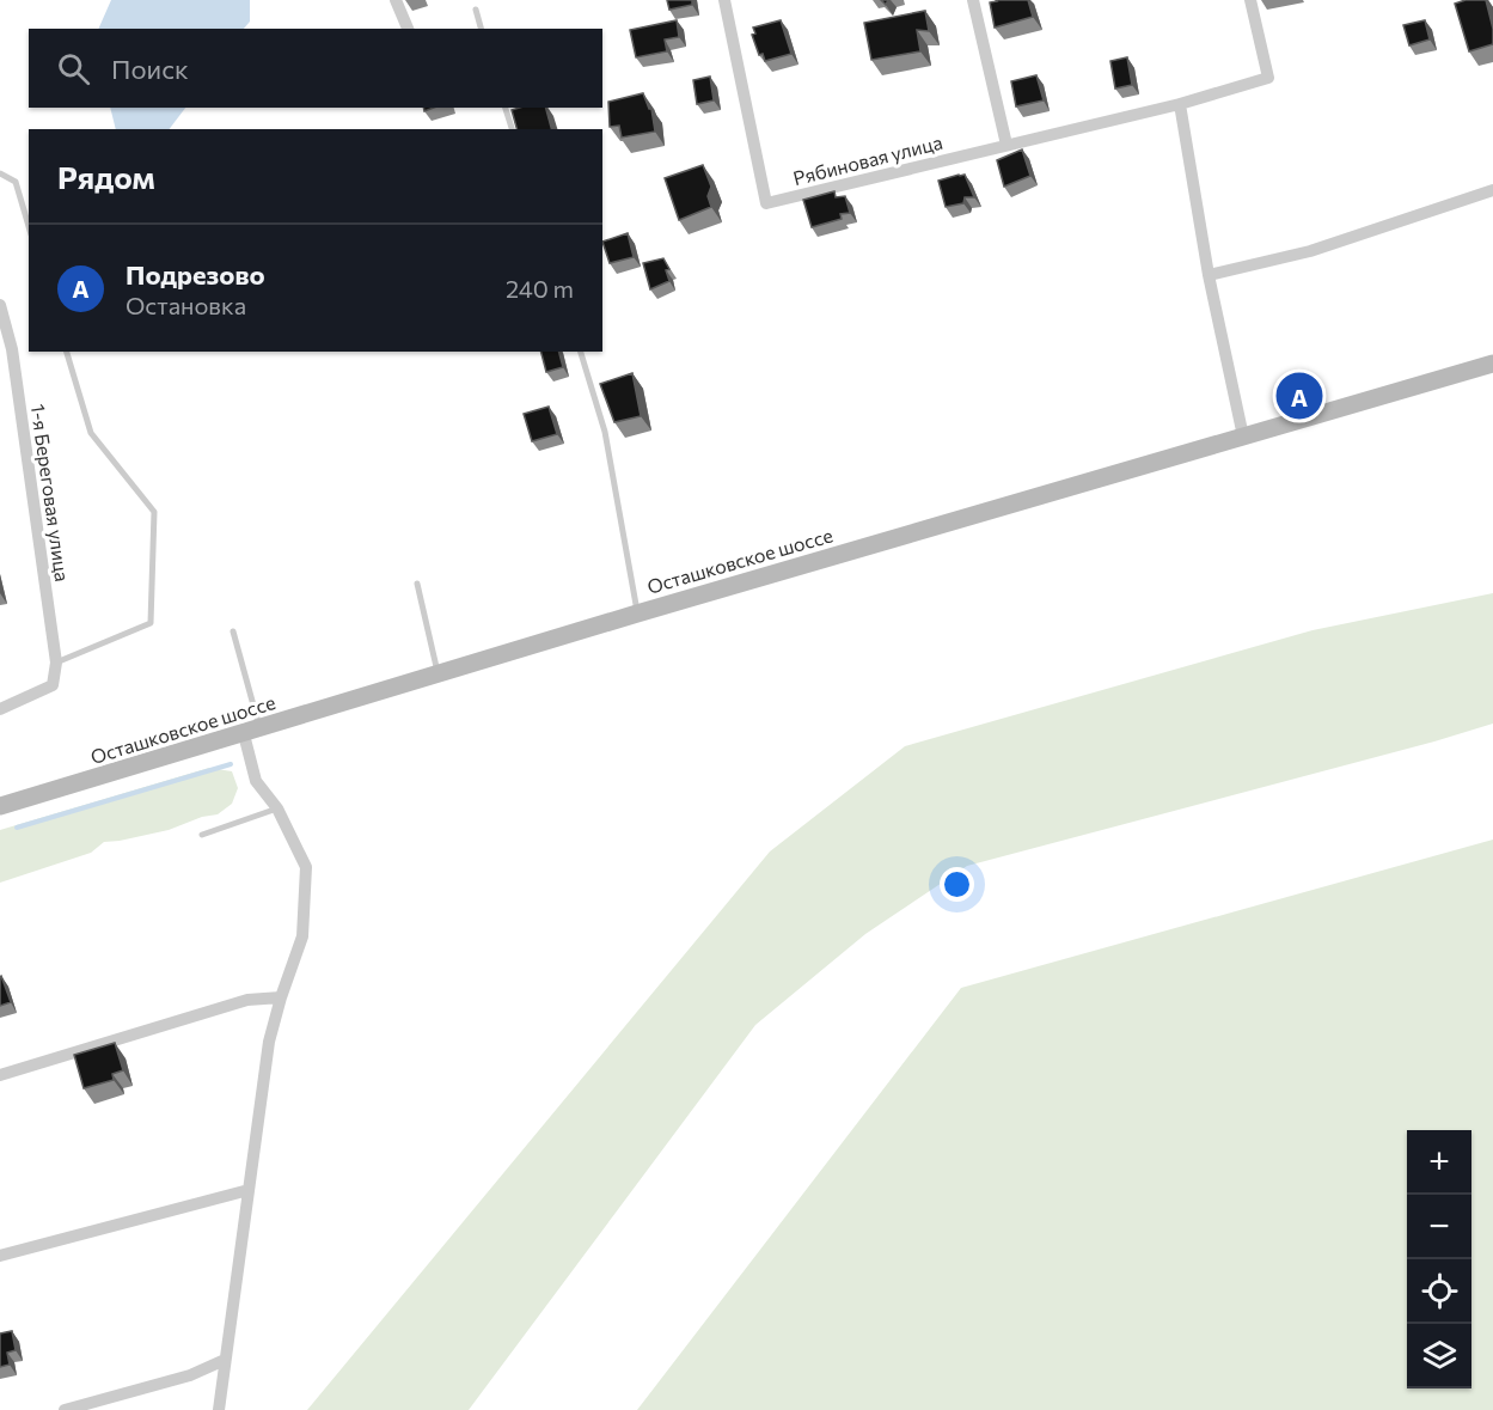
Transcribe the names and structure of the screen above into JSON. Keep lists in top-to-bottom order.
{
  "streets": {
    "main road": ["Осташковское шоссе"],
    "street": ["Рябиновая улица", "1-я Береговая улица"]
  },
  "page": {
    "search": "Поиск",
    "heading": "Рядом",
    "list": [
      {
        "mark": "A",
        "name": "Подрезово",
        "note": "Остановка",
        "value": "240 m"
      }
    ],
    "pins": "A",
    "map_buttons": ["+", "−"]
  }
}
